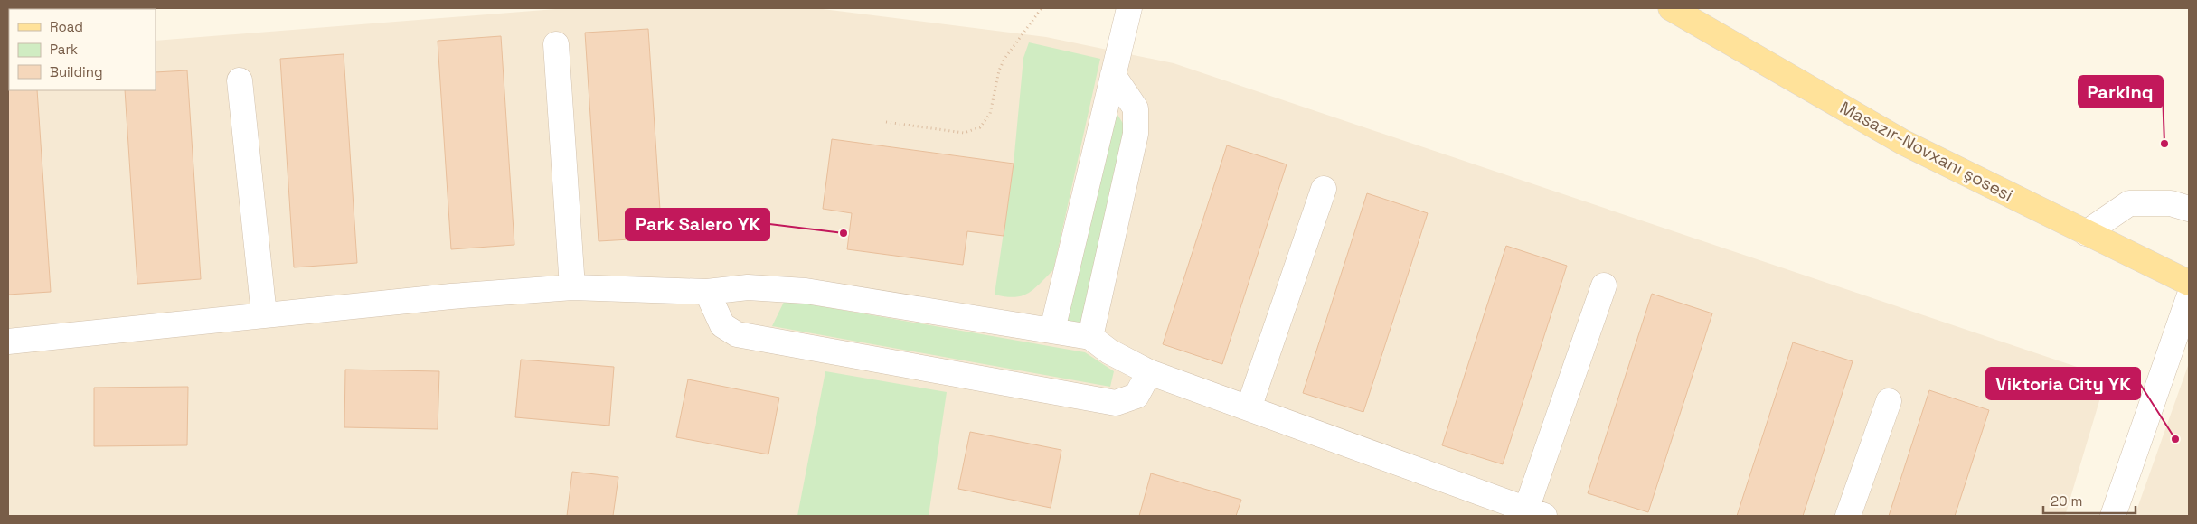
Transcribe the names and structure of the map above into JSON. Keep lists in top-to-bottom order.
{
  "streets": {
    "main road": ["Masazır-Novxanı şosesi"]
  },
  "places": ["Parkinq", "Park Salero YK", "Viktoria City YK"],
  "legend": ["Road", "Park", "Building"],
  "scale_bar": "20 m"
}
